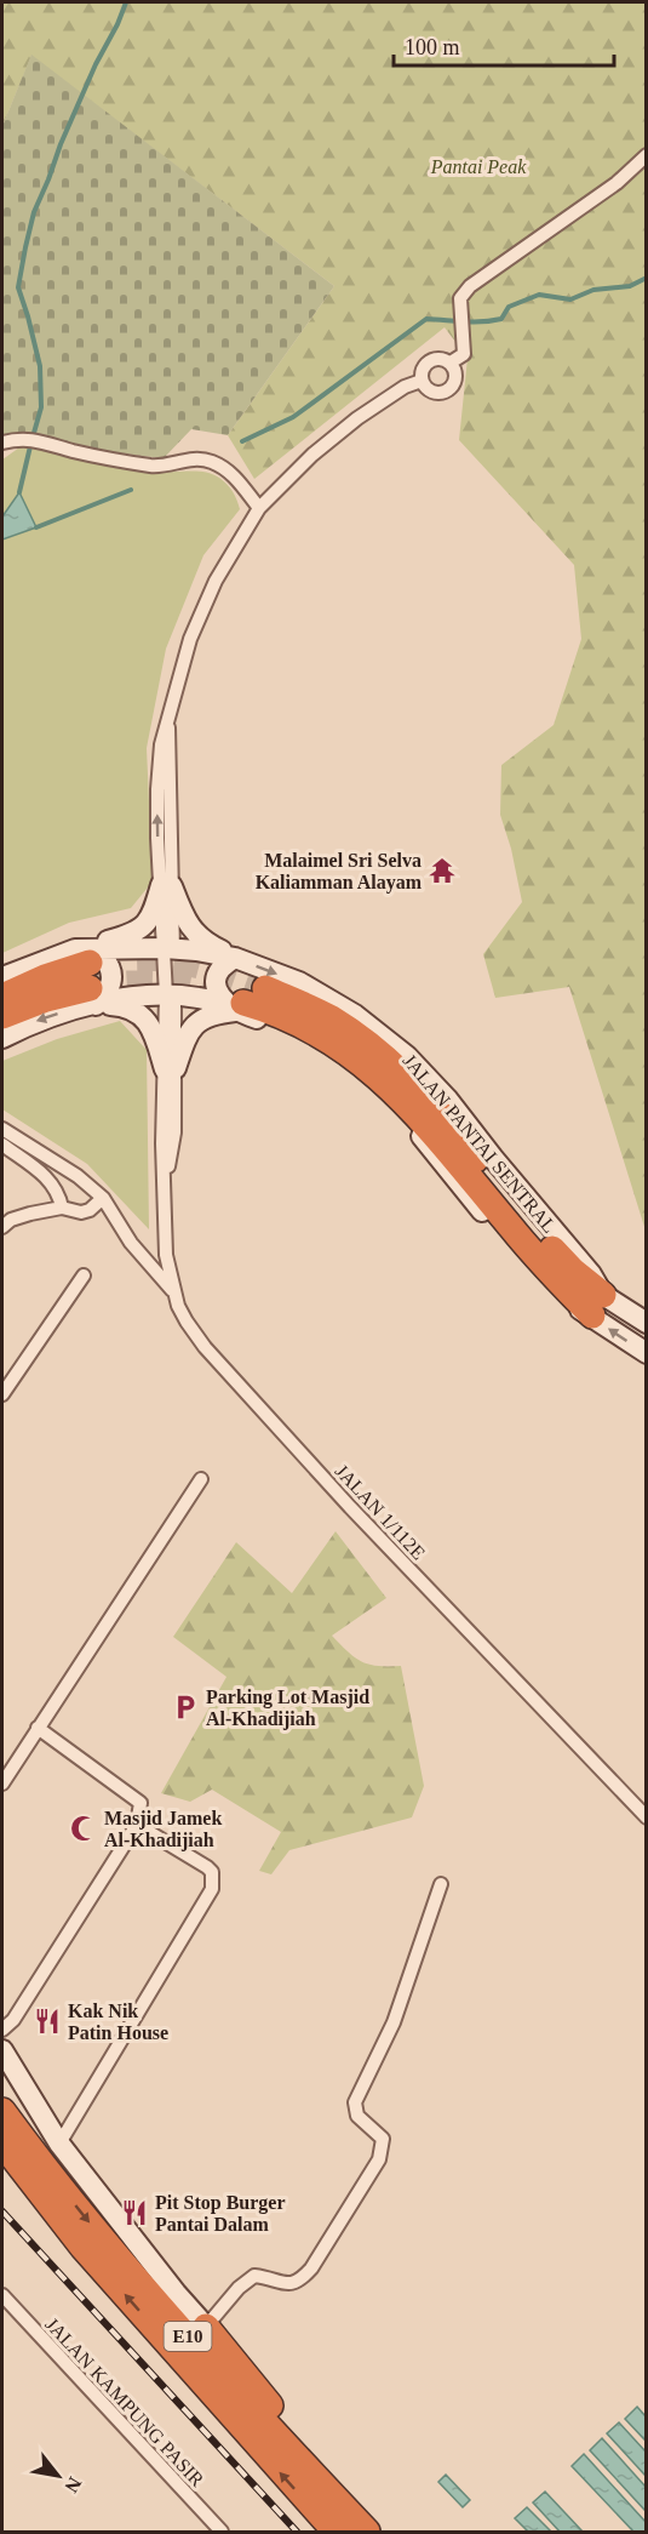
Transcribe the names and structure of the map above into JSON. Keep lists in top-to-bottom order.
{
  "streets": {
    "highway": ["E10"],
    "main road": ["JALAN PANTAI SENTRAL"],
    "street": ["JALAN 1/112E", "JALAN KAMPUNG PASIR"]
  },
  "crossings": [
    ["JALAN PANTAI SENTRAL", "JALAN 1/112E"]
  ],
  "parks": ["Pantai Peak"],
  "places": {
    "temple": ["Malaimel Sri Selva Kaliamman Alayam"],
    "parking": ["Parking Lot Masjid Al-Khadijiah"],
    "mosque": ["Masjid Jamek Al-Khadijiah"],
    "restaurant": ["Kak Nik Patin House", "Pit Stop Burger Pantai Dalam"]
  },
  "scale_bar": "100 m",
  "north": "bottom right"
}
